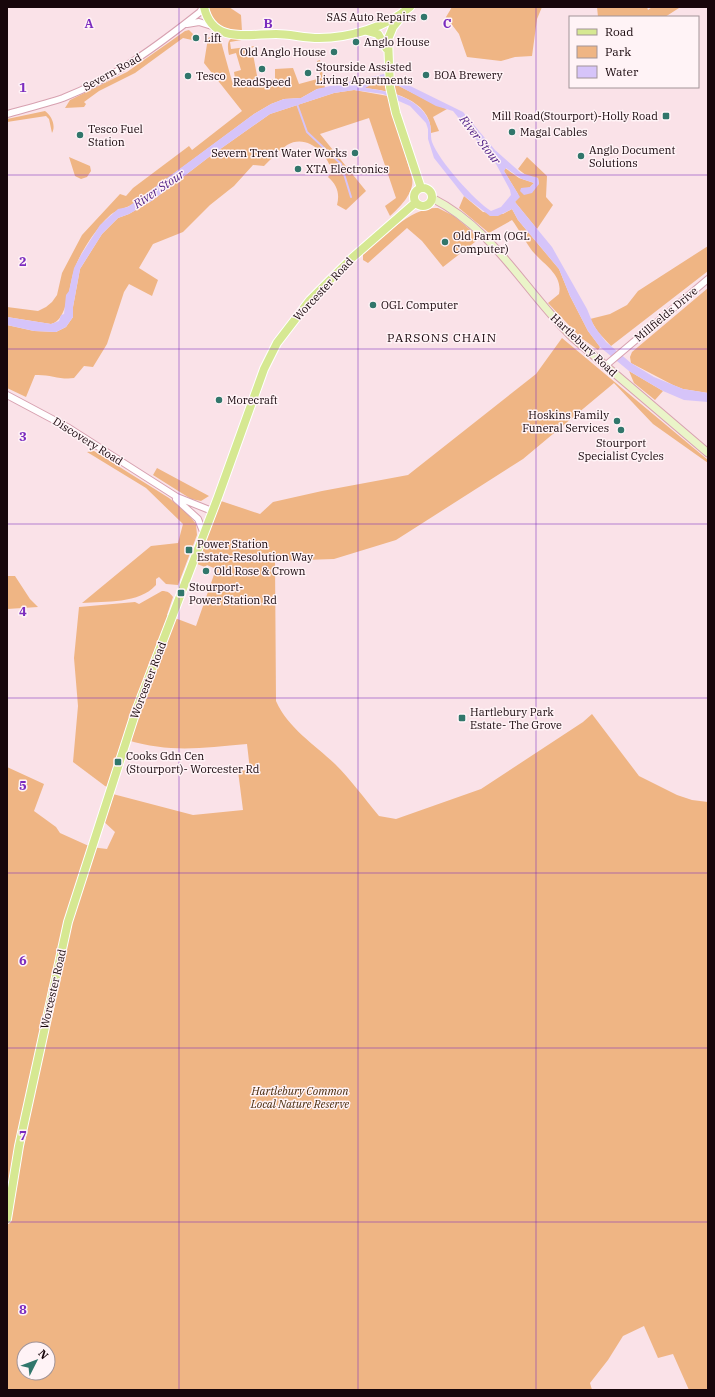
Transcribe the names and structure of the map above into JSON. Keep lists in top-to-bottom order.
{
  "streets": {
    "main road": ["Worcester Road", "Hartlebury Road"],
    "street": ["Severn Road", "Millfields Drive", "Discovery Road"]
  },
  "crossings": [
    ["Worcester Road", "Hartlebury Road"],
    ["Worcester Road", "Discovery Road"],
    ["Millfields Drive", "Hartlebury Road"]
  ],
  "districts": ["PARSONS CHAIN"],
  "water": ["River Stour"],
  "parks": ["Hartlebury Common Local Nature Reserve"],
  "places": {
    "other": [
      "SAS Auto Repairs",
      "Lift",
      "Anglo House",
      "Old Anglo House",
      "ReadSpeed",
      "Stourside Assisted Living Apartments",
      "BOA Brewery",
      "Tesco",
      "Magal Cables",
      "Tesco Fuel Station",
      "Severn Trent Water Works",
      "Anglo Document Solutions",
      "XTA Electronics",
      "Old Farm (OGL Computer)",
      "OGL Computer",
      "Morecraft",
      "Hoskins Family Funeral Services",
      "Stourport Specialist Cycles",
      "Old Rose & Crown"
    ],
    "transit": [
      "Mill Road(Stourport)-Holly Road",
      "Power Station Estate-Resolution Way",
      "Stourport- Power Station Rd",
      "Hartlebury Park Estate- The Grove",
      "Cooks Gdn Cen (Stourport)- Worcester Rd"
    ]
  },
  "legend": ["Road", "Park", "Water"],
  "north": "top right",
  "grid": {
    "columns": ["A", "B", "C"],
    "rows": [
      "1",
      "2",
      "3",
      "4",
      "5",
      "6",
      "7",
      "8"
    ]
  }
}
